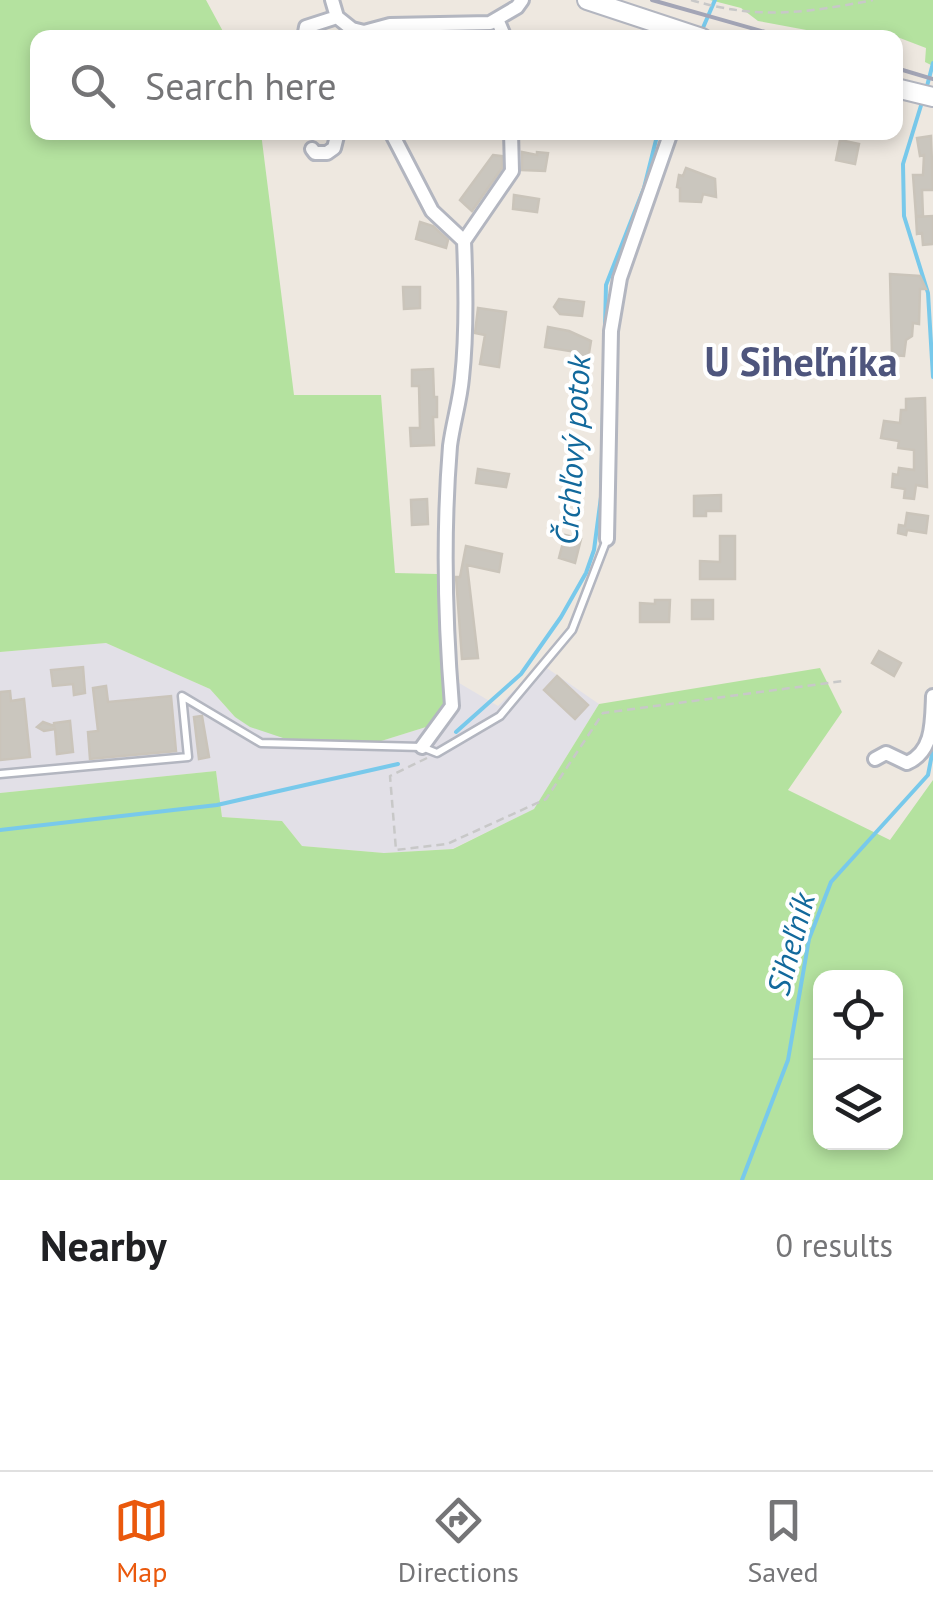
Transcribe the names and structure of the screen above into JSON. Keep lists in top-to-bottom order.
{
  "districts": ["U Siheľníka"],
  "water": ["Črchľový potok", "Siheľník"],
  "page": {
    "search": "Search here",
    "heading": ["Nearby", "0 results"],
    "nav": ["Map", "Directions", "Saved"]
  }
}
